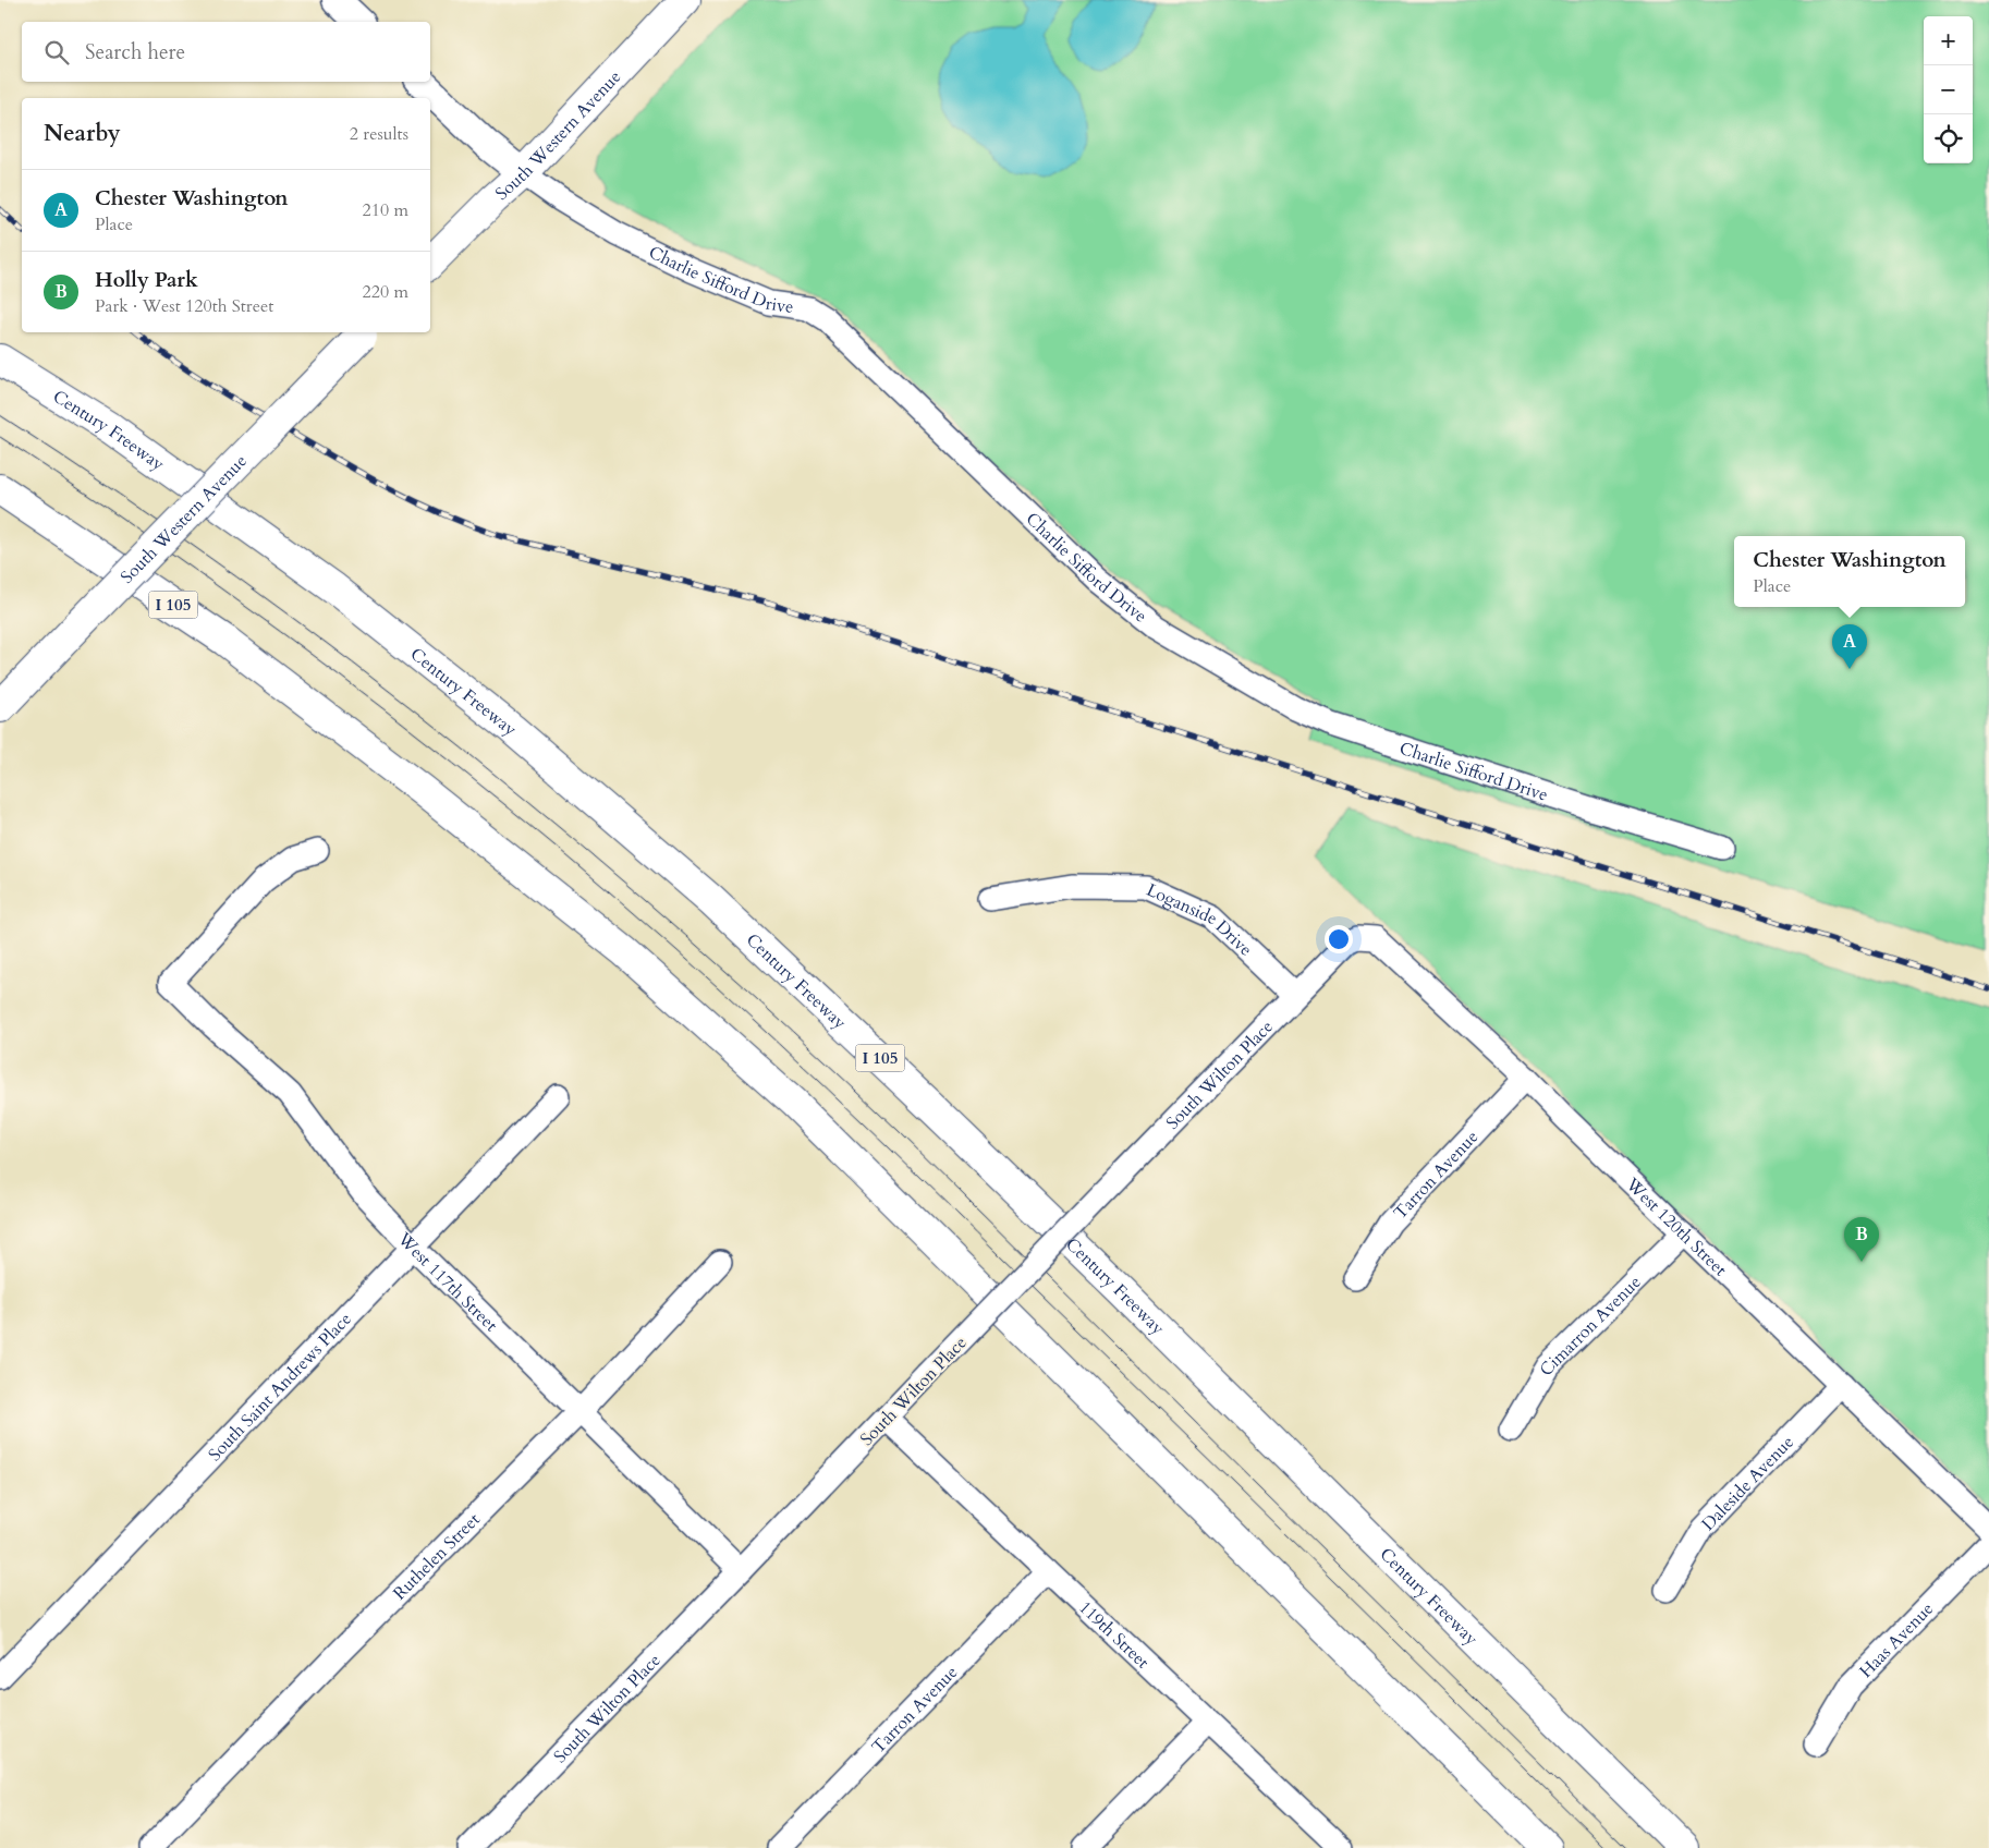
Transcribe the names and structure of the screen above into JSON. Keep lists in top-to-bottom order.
{
  "streets": {
    "main road": ["South Western Avenue", "Century Freeway", "I 105"],
    "street": [
      "Charlie Sifford Drive",
      "Loganside Drive",
      "South Wilton Place",
      "Tarron Avenue",
      "West 120th Street",
      "West 117th Street",
      "Cimarron Avenue",
      "South Saint Andrews Place",
      "Daleside Avenue",
      "Ruthelen Street",
      "119th Street",
      "Haas Avenue"
    ]
  },
  "crossings": [
    ["South Western Avenue", "Charlie Sifford Drive"],
    ["Loganside Drive", "South Wilton Place"],
    ["South Wilton Place", "West 120th Street"],
    ["South Wilton Place", "West 117th Street"],
    ["South Wilton Place", "119th Street"],
    ["Tarron Avenue", "West 120th Street"],
    ["Tarron Avenue", "119th Street"],
    ["West 120th Street", "Cimarron Avenue"],
    ["West 120th Street", "Daleside Avenue"],
    ["West 117th Street", "South Saint Andrews Place"],
    ["West 117th Street", "Ruthelen Street"]
  ],
  "page": {
    "map_buttons": ["+", "−"],
    "search": "Search here",
    "heading": ["Nearby", "2 results"],
    "list": [
      {
        "mark": "A",
        "name": "Chester Washington",
        "note": "Place",
        "value": "210 m"
      },
      {
        "mark": "B",
        "name": "Holly Park",
        "note": "Park · West 120th Street",
        "value": "220 m"
      }
    ],
    "popup": ["Chester Washington", "Place"],
    "pins": ["A", "B"]
  }
}
